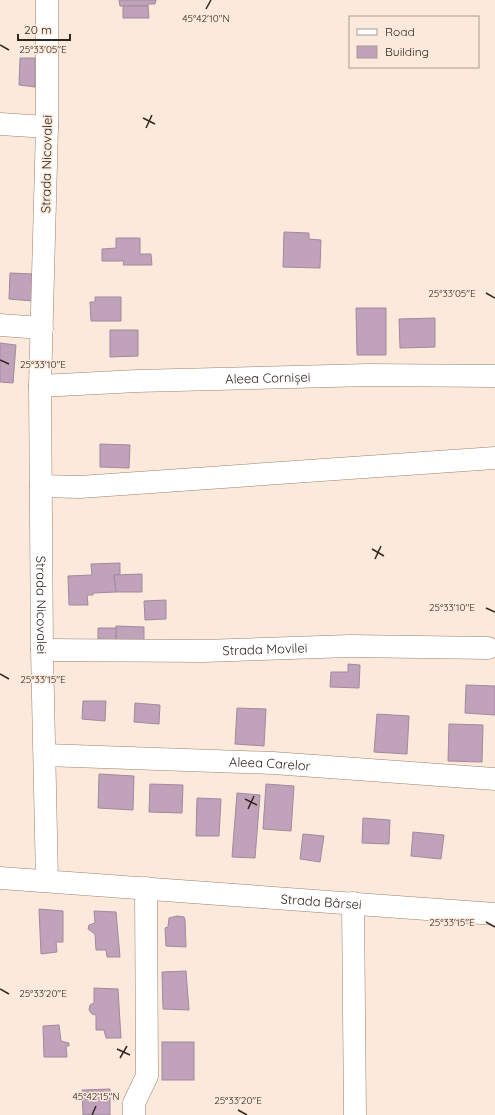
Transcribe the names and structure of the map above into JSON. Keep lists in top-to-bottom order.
{
  "streets": {
    "street": [
      "Strada Nicovalei",
      "Aleea Cornișei",
      "Strada Movilei",
      "Aleea Carelor",
      "Strada Bârsei"
    ]
  },
  "crossings": [
    ["Strada Nicovalei", "Aleea Cornișei"],
    ["Strada Nicovalei", "Strada Movilei"],
    ["Strada Nicovalei", "Aleea Carelor"],
    ["Strada Nicovalei", "Strada Bârsei"]
  ],
  "legend": ["Road", "Building"],
  "scale_bar": "20 m",
  "coordinates": [
    "45°42'10\"N",
    "25°33'05\"E",
    "25°33'10\"E",
    "25°33'15\"E",
    "25°33'20\"E",
    "45°42'15\"N"
  ]
}
